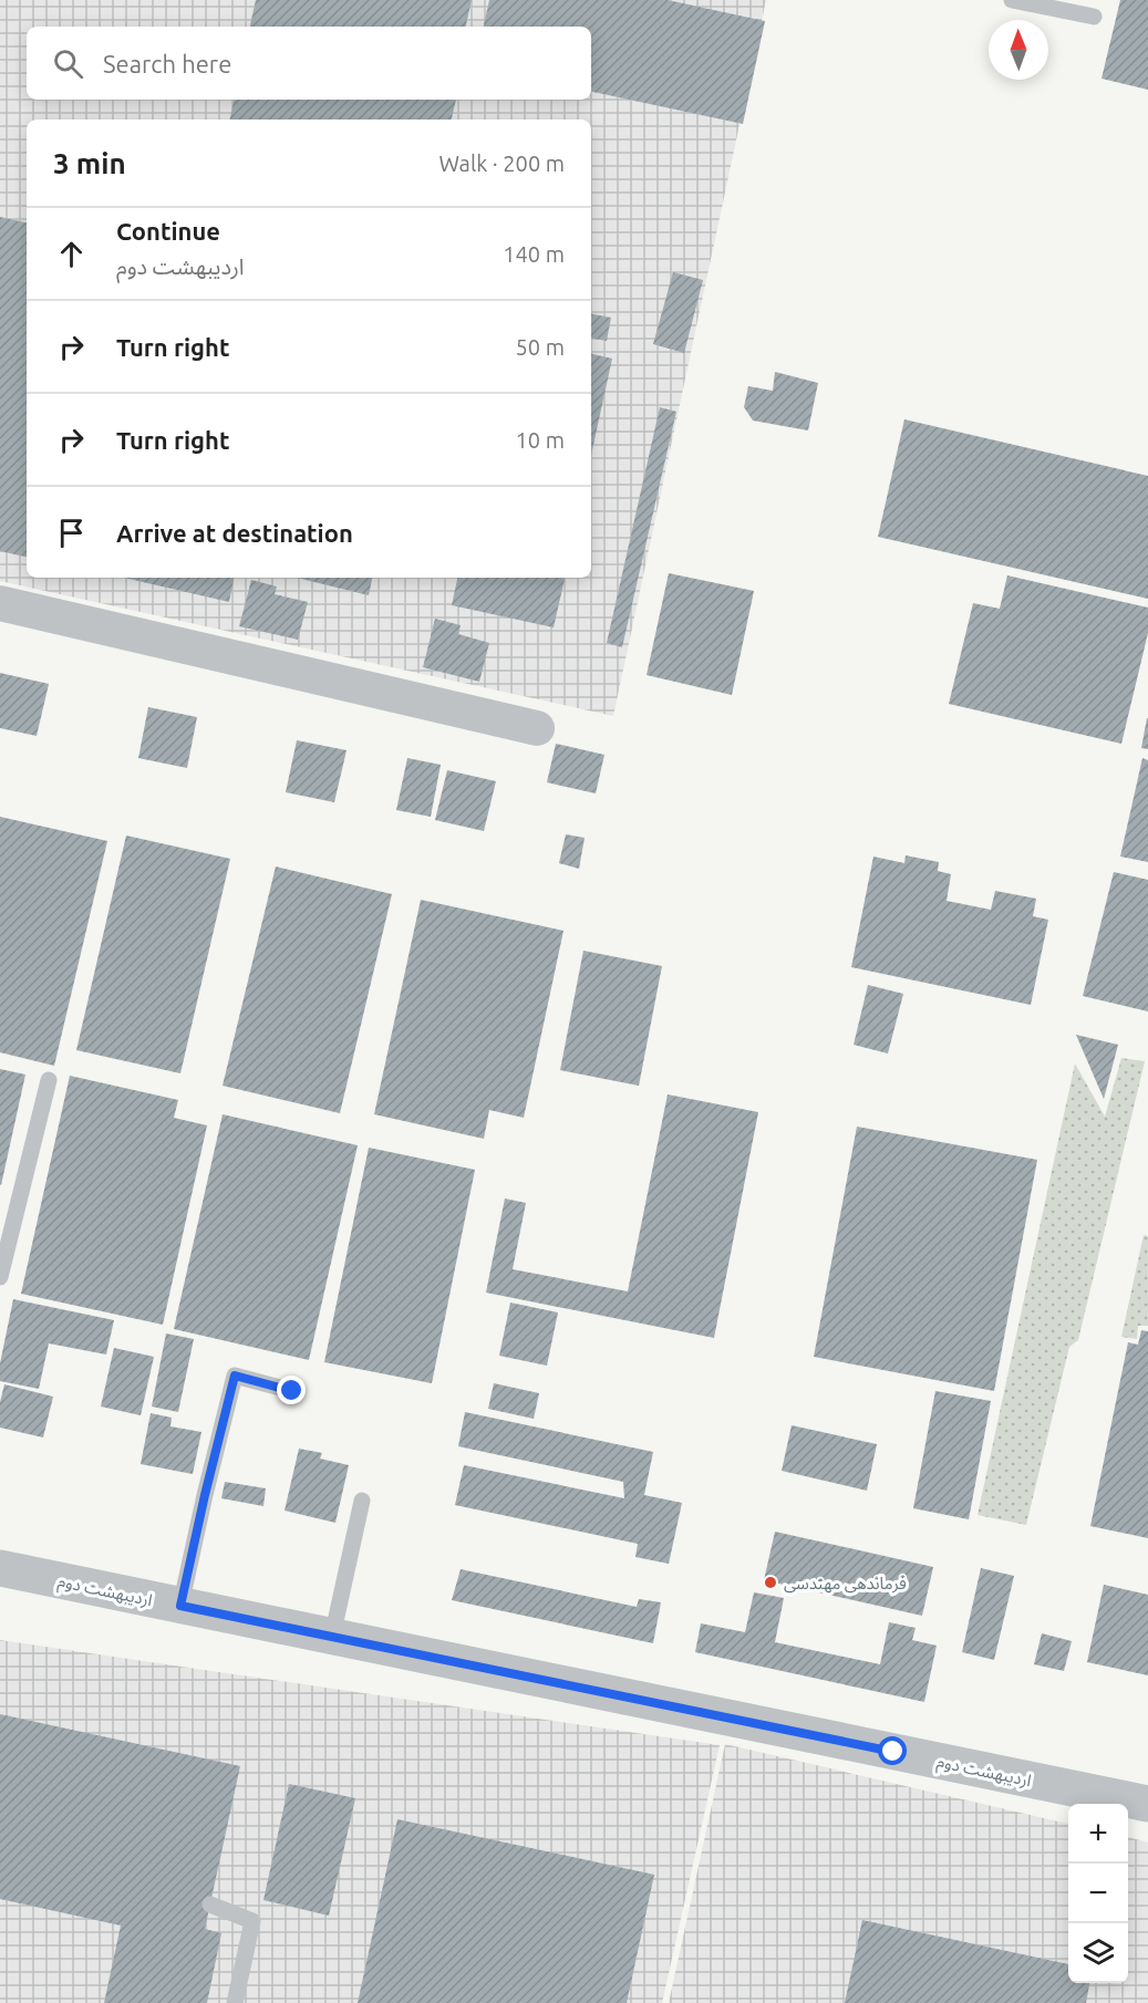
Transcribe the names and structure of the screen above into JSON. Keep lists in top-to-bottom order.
{
  "streets": {
    "street": ["اردیبهشت دوم"]
  },
  "places": ["فرماندهی مهندسی"],
  "north": "top",
  "page": {
    "search": "Search here",
    "heading": ["3 min", "Walk · 200 m"],
    "list": [
      ["Continue", "اردیبهشت دوم", "140 m"],
      ["Turn right", "50 m"],
      ["Turn right", "10 m"],
      "Arrive at destination"
    ],
    "map_buttons": ["+", "−"]
  }
}
